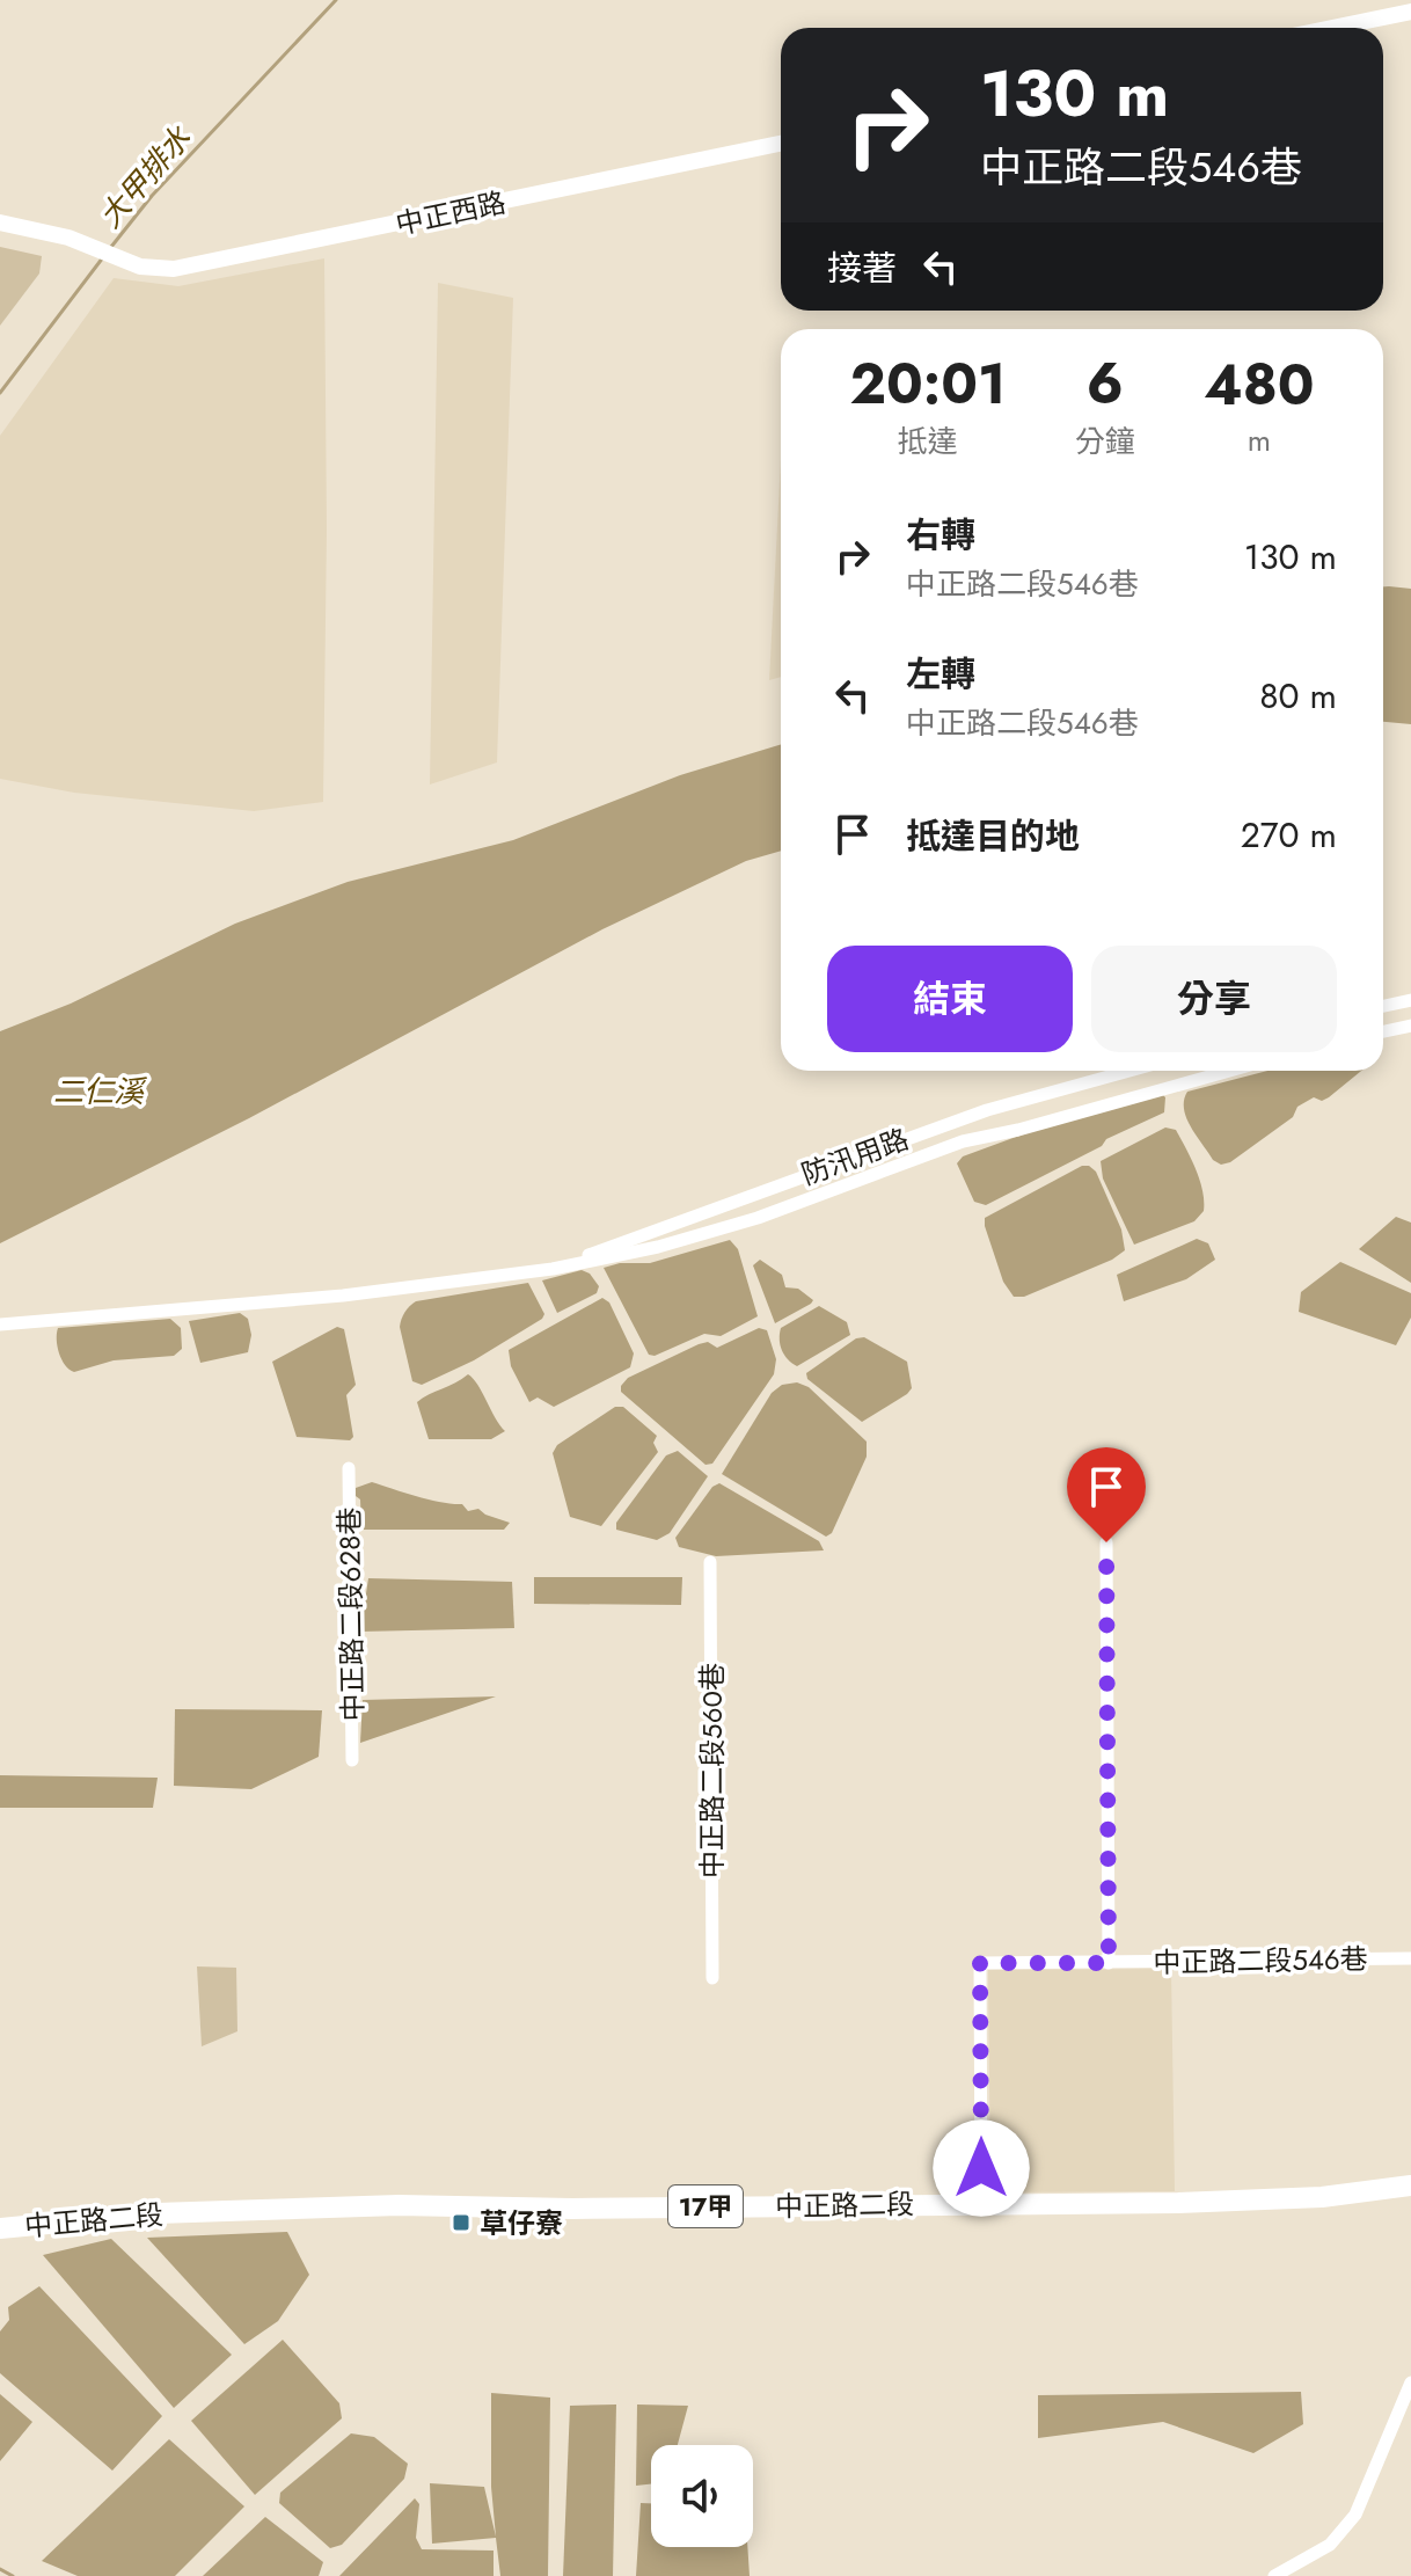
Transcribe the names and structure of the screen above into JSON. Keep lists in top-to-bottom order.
{
  "streets": {
    "main road": ["中正路二段", "17甲"],
    "street": [
      "中正西路",
      "防汛用路",
      "中正路二段628巷",
      "中正路二段560巷",
      "中正路二段546巷"
    ]
  },
  "crossings": [
    ["中正路二段546巷", "中正路二段"]
  ],
  "water": ["大甲排水", "二仁溪"],
  "places": {
    "transit": ["草仔寮"]
  },
  "page": {
    "turn": ["130 m", "中正路二段546巷"],
    "then": "接著",
    "eta": [
      "20:01",
      "抵達",
      "6",
      "分鐘",
      "480",
      "m"
    ],
    "list": [
      {
        "name": "右轉",
        "note": "中正路二段546巷",
        "value": "130 m"
      },
      {
        "name": "左轉",
        "note": "中正路二段546巷",
        "value": "80 m"
      },
      {
        "name": "抵達目的地",
        "value": "270 m"
      }
    ],
    "buttons": ["結束", "分享"]
  }
}
